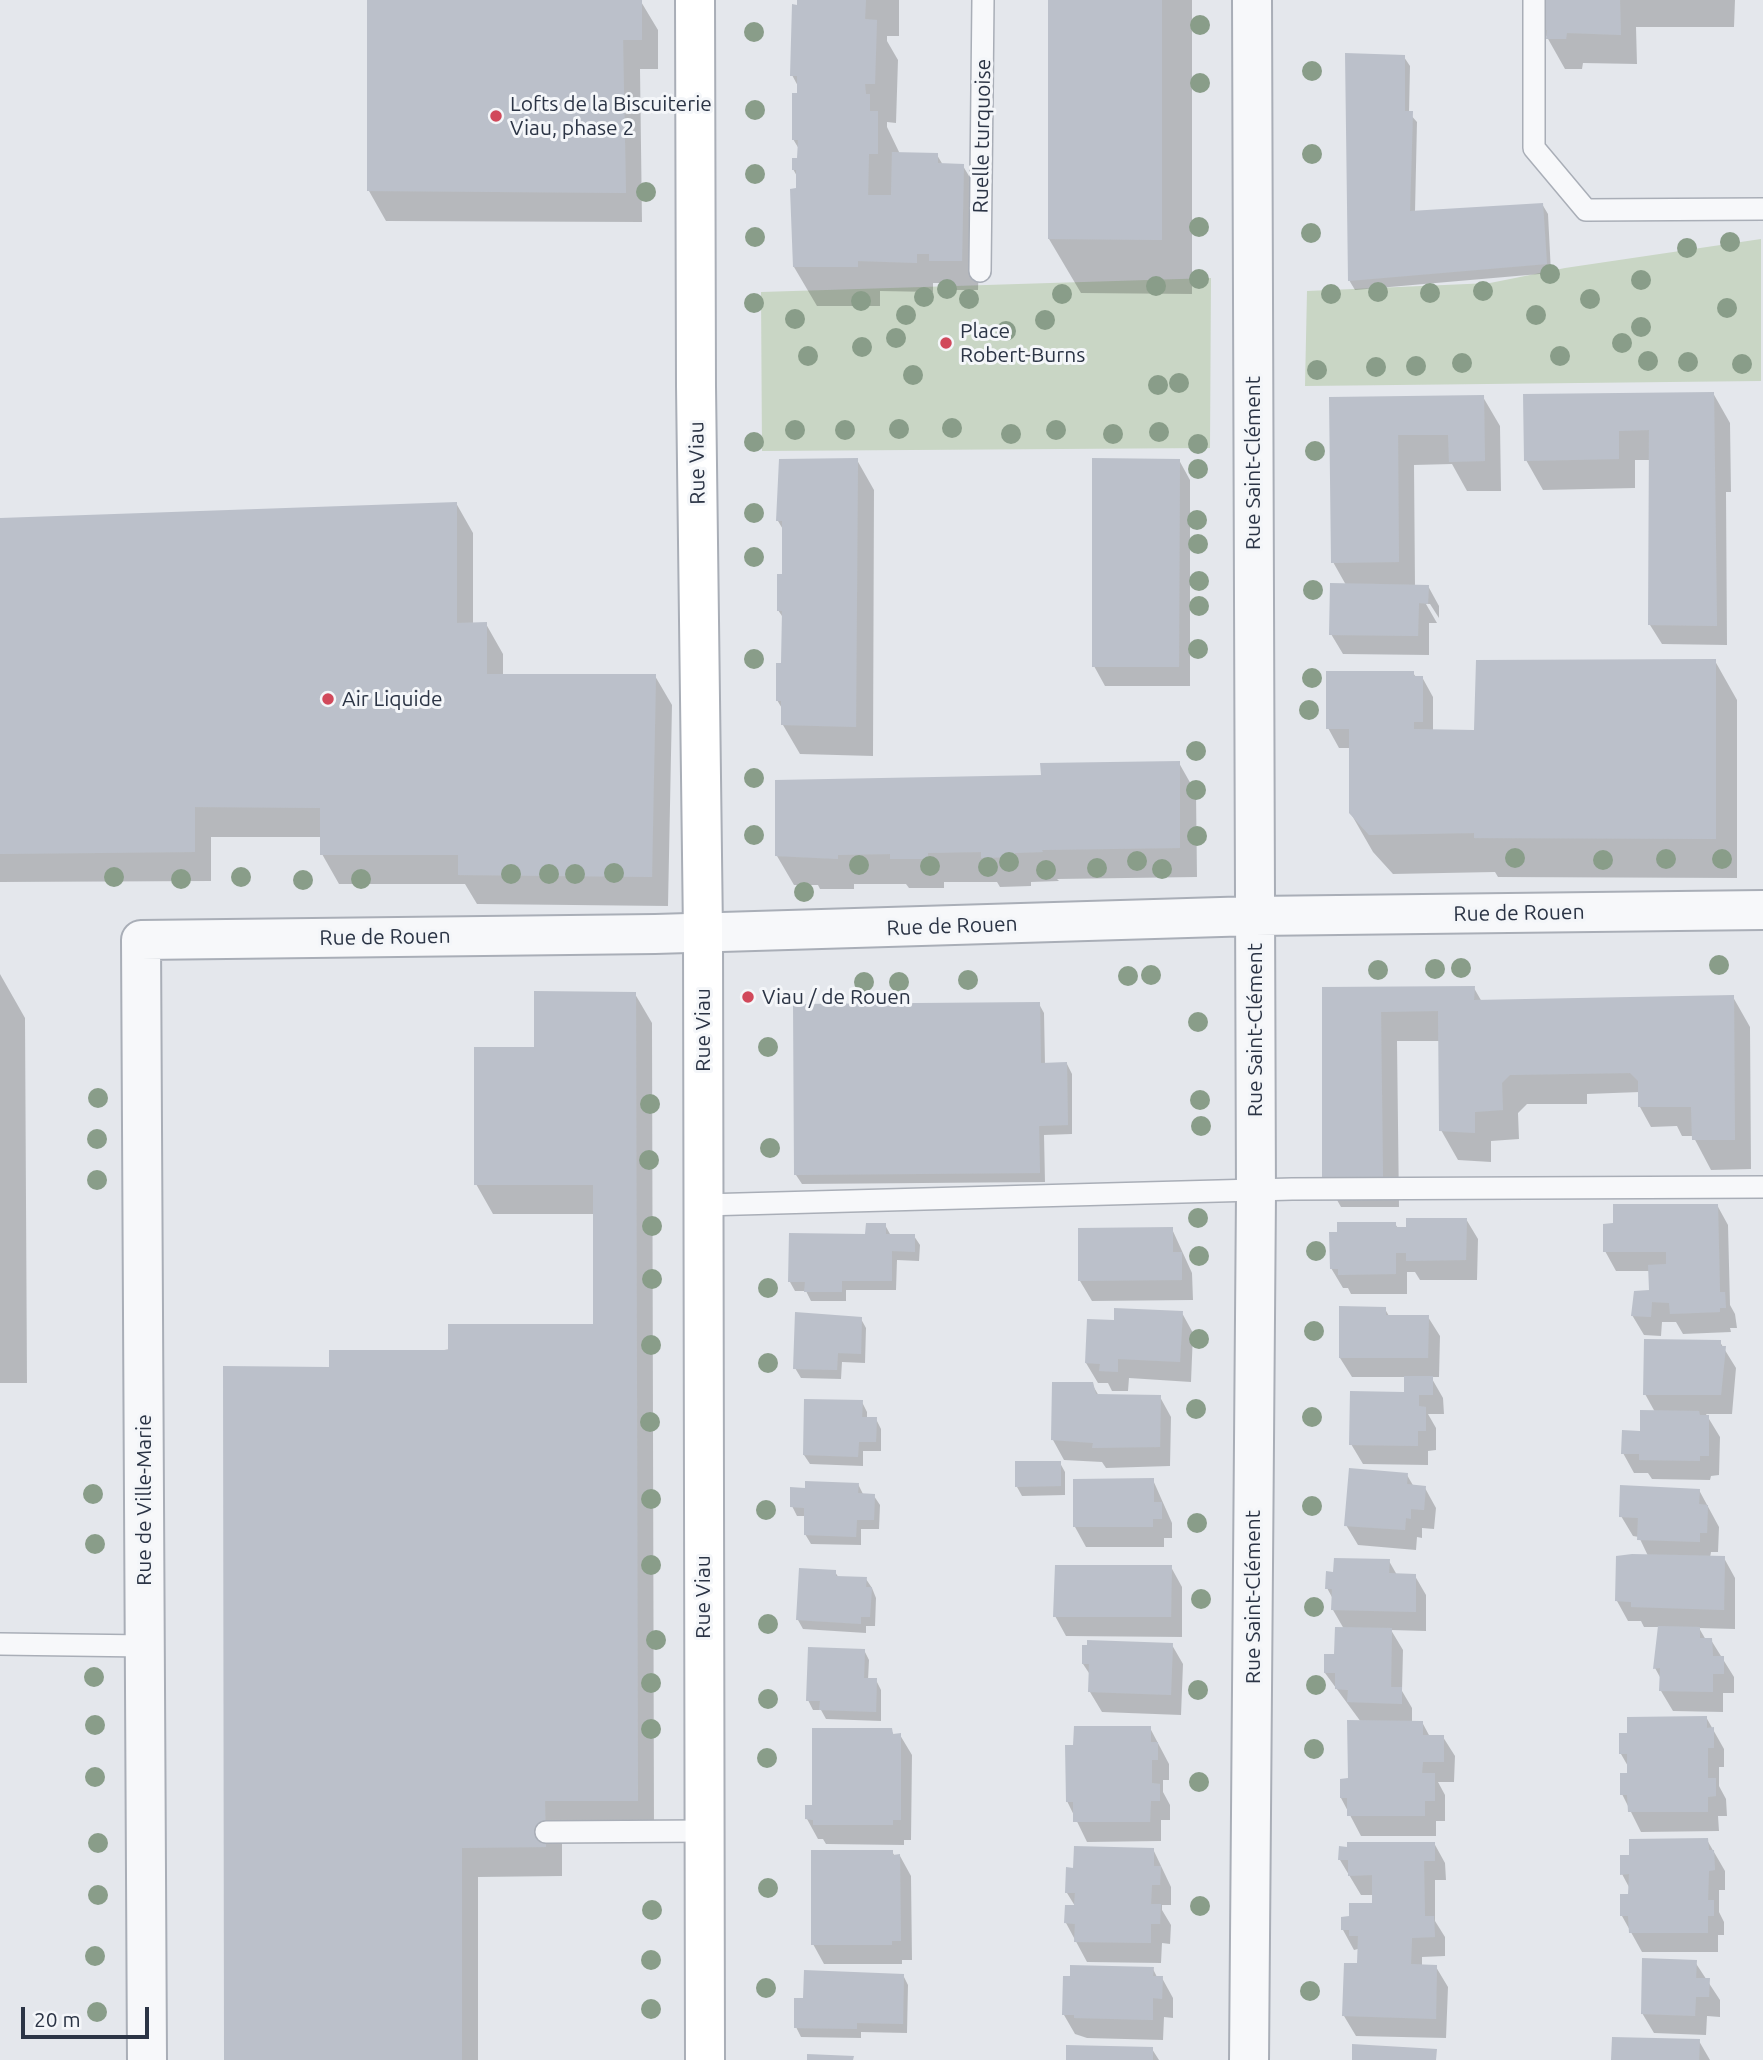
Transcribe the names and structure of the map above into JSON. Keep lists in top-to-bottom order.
{
  "streets": {
    "main road": ["Rue Viau"],
    "street": ["Rue Saint-Clément", "Rue de Rouen", "Rue de Ville-Marie"],
    "lane": ["Ruelle turquoise"]
  },
  "crossings": [
    ["Rue Viau", "Rue de Rouen"],
    ["Rue Saint-Clément", "Rue de Rouen"],
    ["Rue de Rouen", "Rue de Ville-Marie"]
  ],
  "places": [
    "Lofts de la Biscuiterie Viau, phase 2",
    "Place Robert-Burns",
    "Air Liquide",
    "Viau / de Rouen"
  ],
  "scale_bar": "20 m"
}
